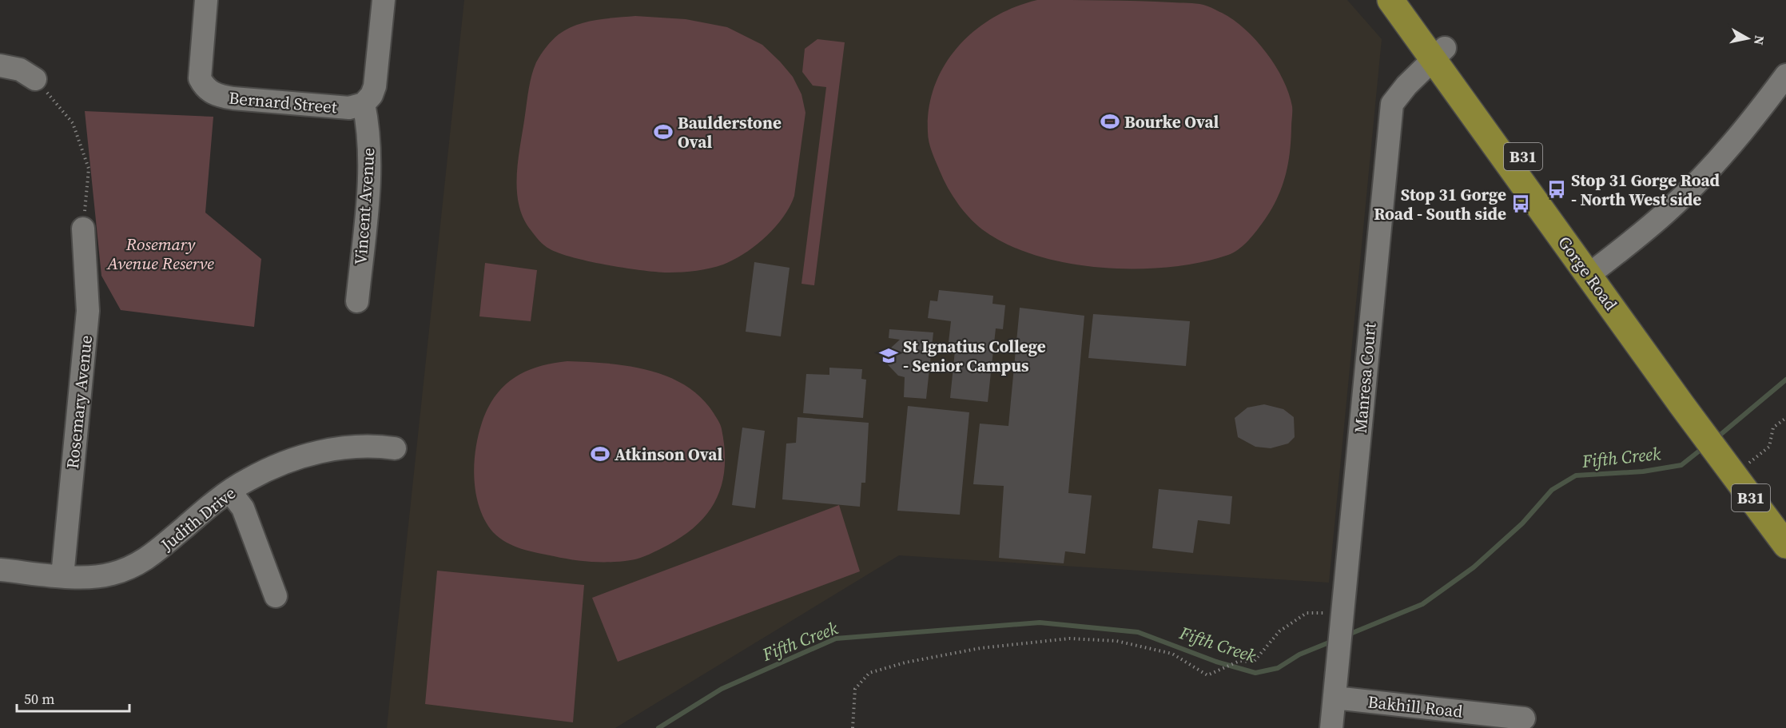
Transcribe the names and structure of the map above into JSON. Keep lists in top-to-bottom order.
{
  "streets": {
    "main road": ["B31", "Gorge Road"],
    "street": [
      "Bernard Street",
      "Vincent Avenue",
      "Manresa Court",
      "Rosemary Avenue",
      "Judith Drive",
      "Bakhill Road"
    ]
  },
  "crossings": [
    ["Bernard Street", "Vincent Avenue"],
    ["Gorge Road", "Manresa Court"],
    ["Manresa Court", "Bakhill Road"],
    ["Rosemary Avenue", "Judith Drive"]
  ],
  "water": ["Fifth Creek"],
  "parks": ["Rosemary Avenue Reserve"],
  "places": {
    "sports": ["Bourke Oval", "Baulderstone Oval", "Atkinson Oval"],
    "bus stop": ["Stop 31 Gorge Road - North West side", "Stop 31 Gorge Road - South side"],
    "school or university": ["St Ignatius College - Senior Campus"]
  },
  "scale_bar": "50 m",
  "north": "right"
}
